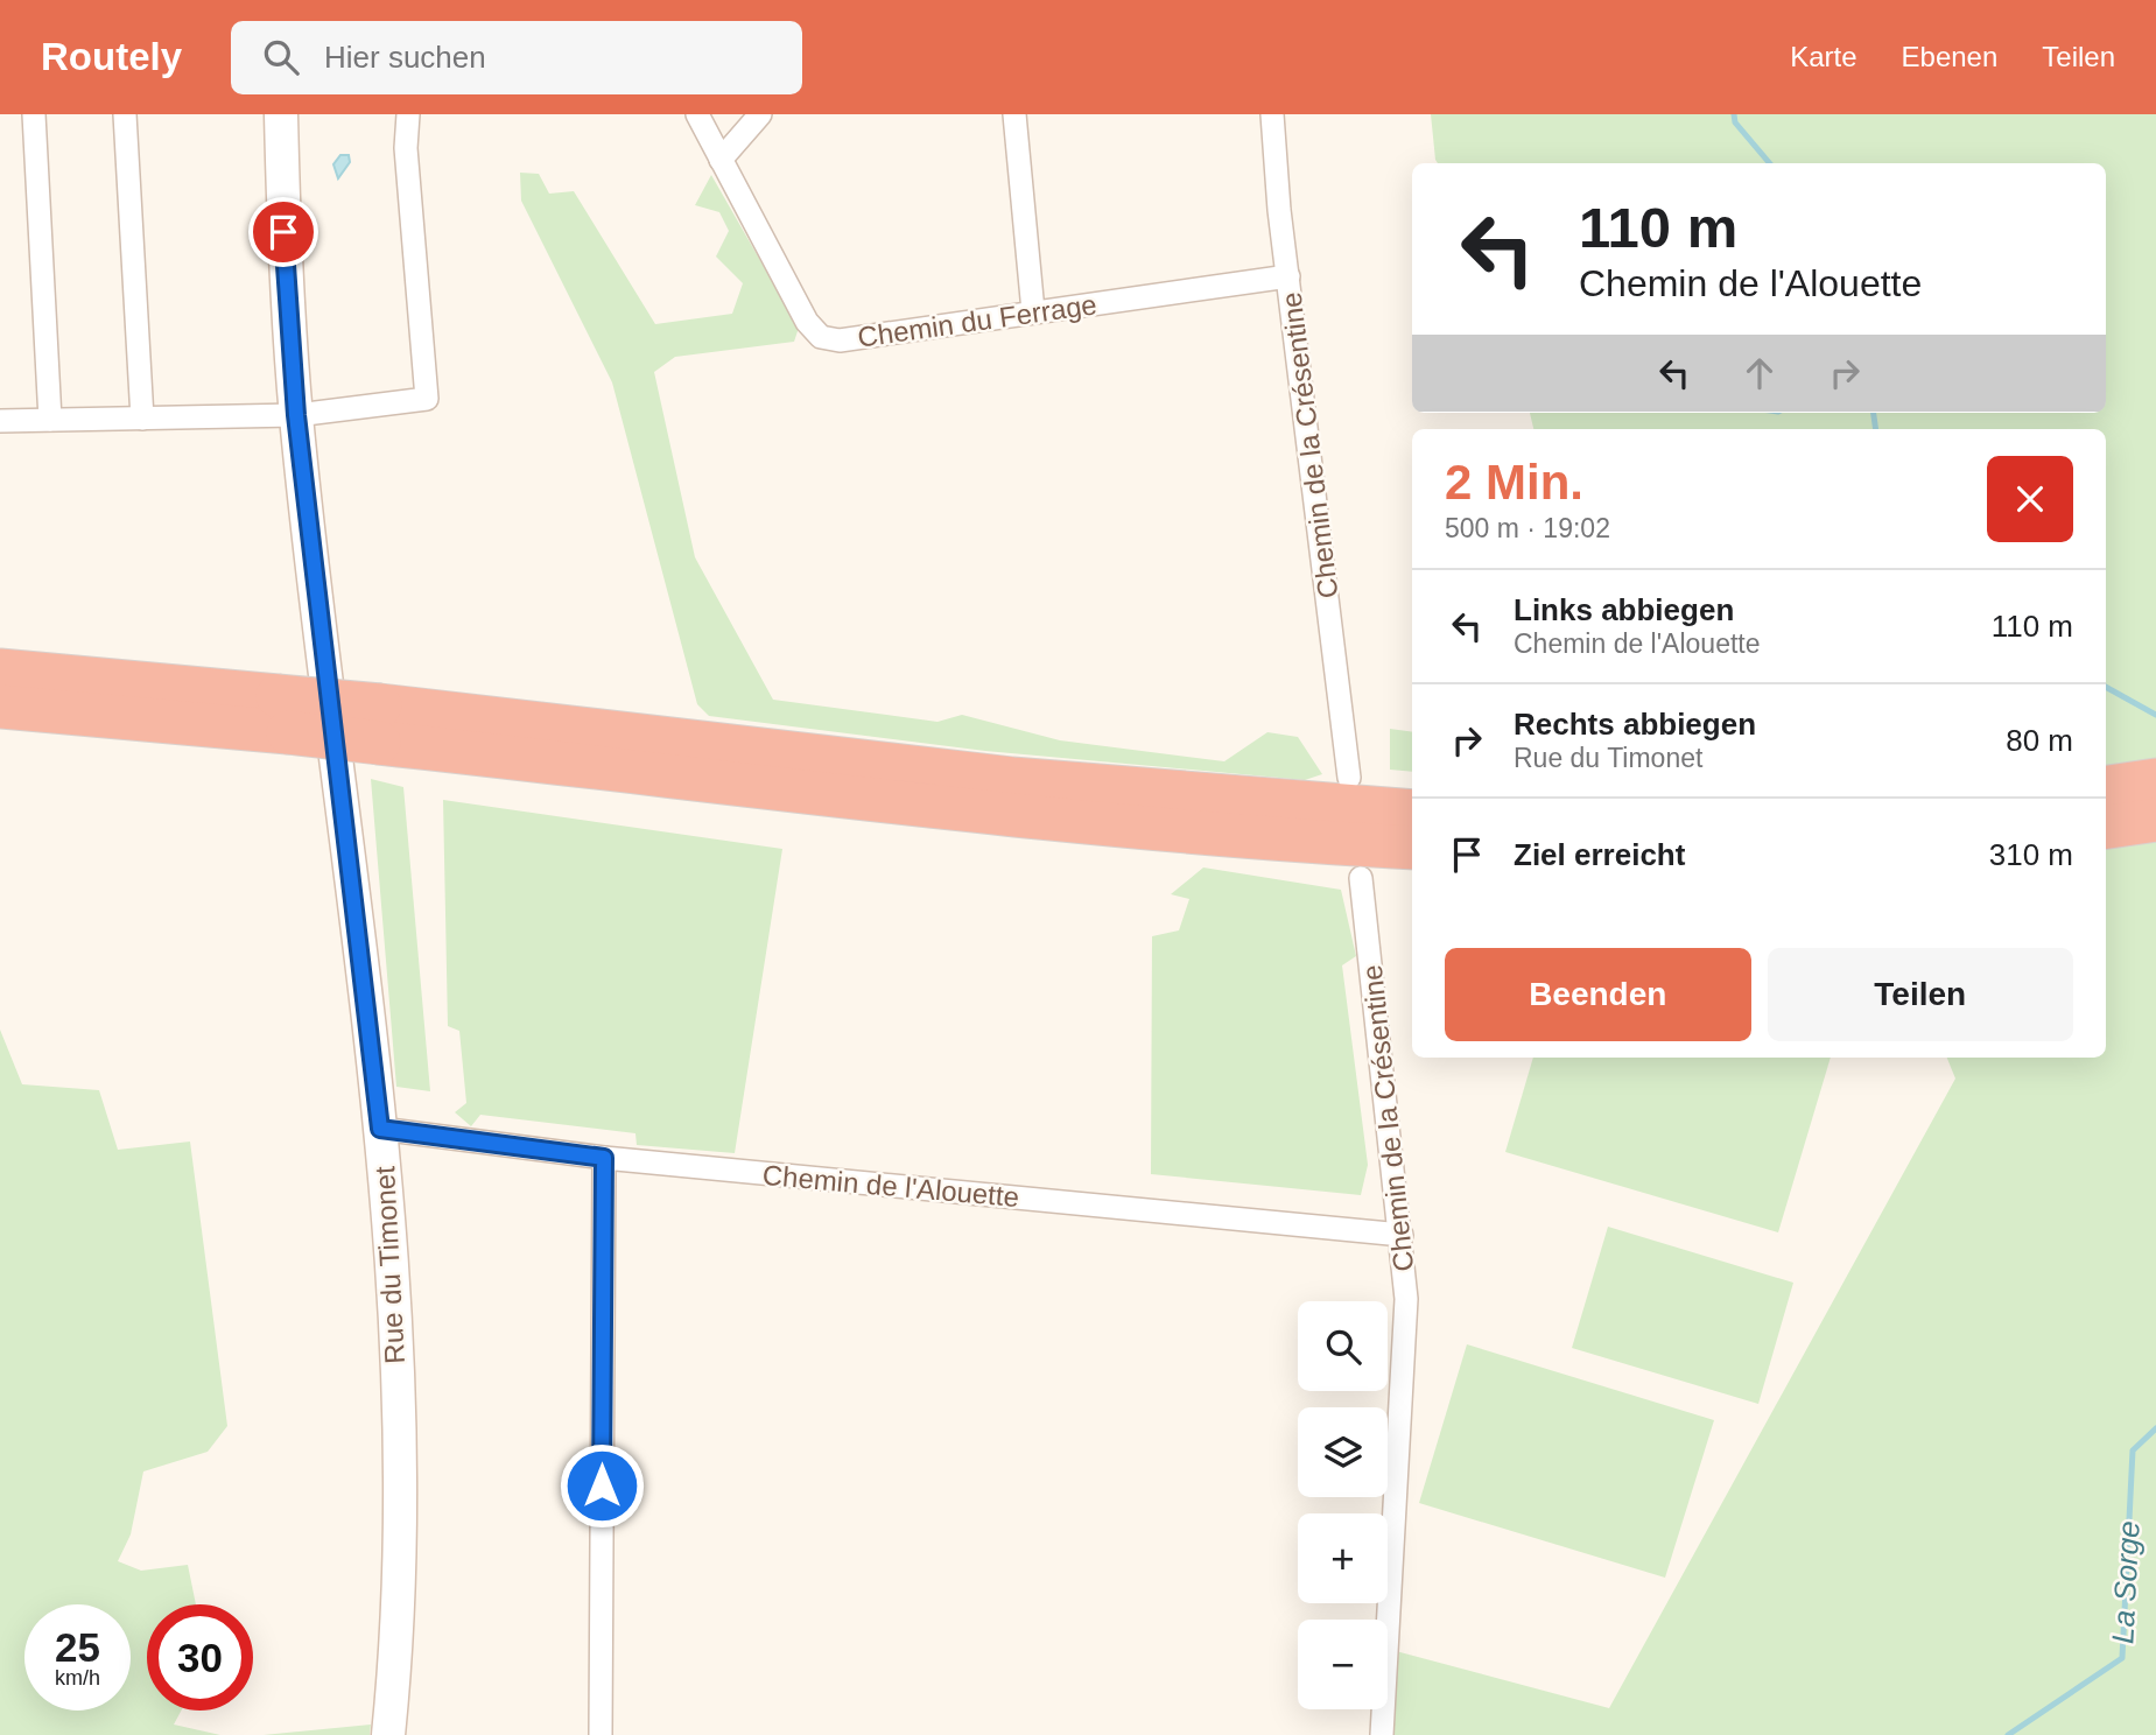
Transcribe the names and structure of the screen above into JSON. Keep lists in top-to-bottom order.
{
  "streets": {
    "main road": ["Rue du Timonet"],
    "street": ["Chemin du Ferrage", "Chemin de la Crésentine", "Chemin de l'Alouette"]
  },
  "crossings": [
    ["Chemin du Ferrage", "Chemin de la Crésentine"],
    ["Chemin de la Crésentine", "Chemin de l'Alouette"],
    ["Chemin de l'Alouette", "Rue du Timonet"]
  ],
  "water": ["La Sorge"],
  "page": {
    "header": "Routely",
    "search": "Hier suchen",
    "nav": ["Karte", "Ebenen", "Teilen"],
    "turn": ["110 m", "Chemin de l'Alouette"],
    "heading": ["2 Min.", "500 m · 19:02"],
    "list": [
      {
        "name": "Links abbiegen",
        "note": "Chemin de l'Alouette",
        "value": "110 m"
      },
      {
        "name": "Rechts abbiegen",
        "note": "Rue du Timonet",
        "value": "80 m"
      },
      {
        "name": "Ziel erreicht",
        "value": "310 m"
      }
    ],
    "buttons": ["Beenden", "Teilen"],
    "map_buttons": ["+", "−"],
    "speed": "25 km/h",
    "limit": "30"
  }
}
